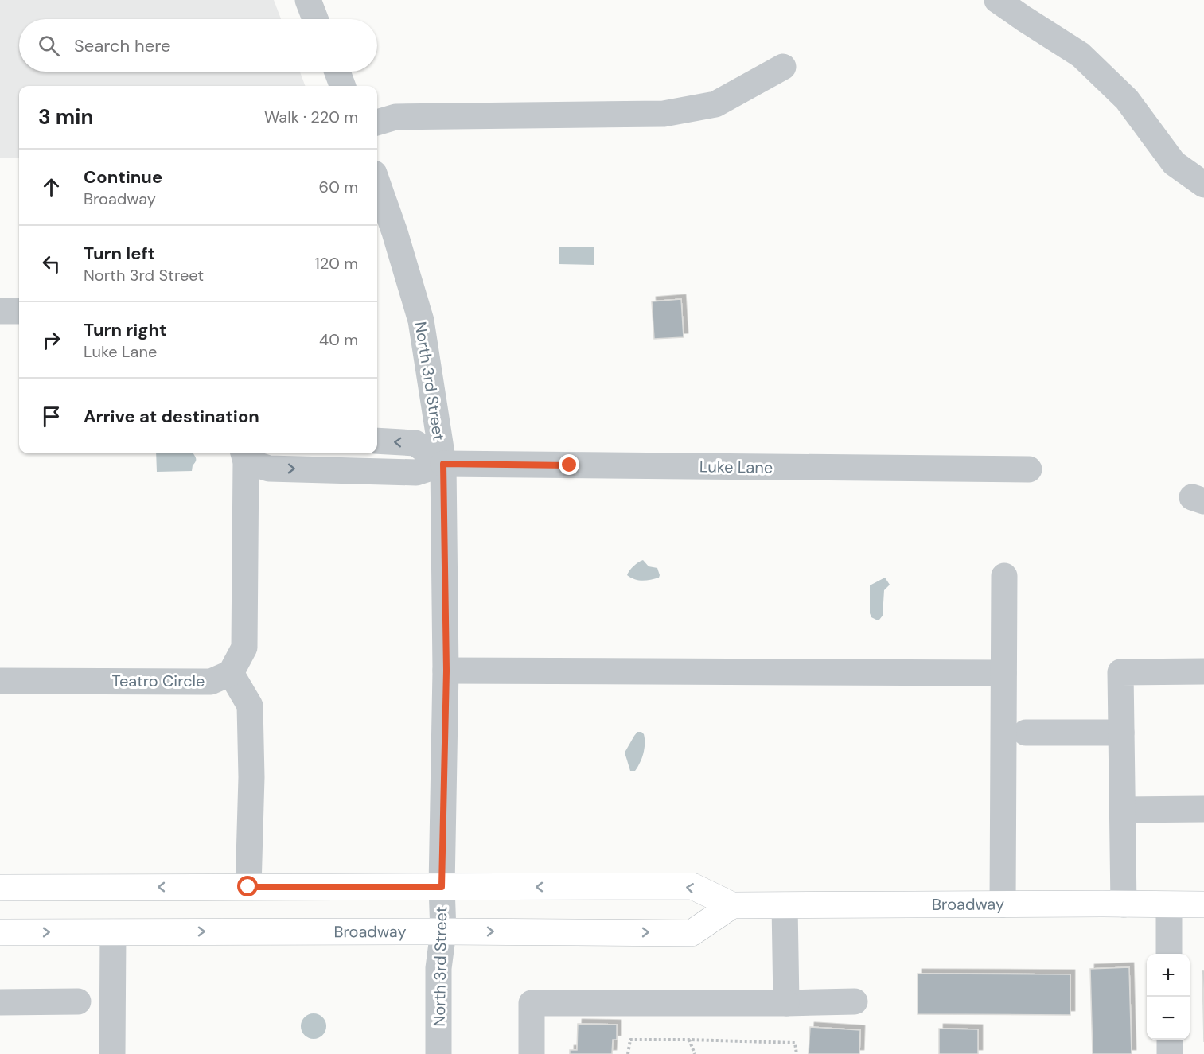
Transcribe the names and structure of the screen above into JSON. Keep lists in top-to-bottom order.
{
  "streets": {
    "main road": ["Broadway"],
    "street": ["North 3rd Street", "Luke Lane", "Teatro Circle"]
  },
  "crossings": [
    ["North 3rd Street", "Luke Lane"],
    ["North 3rd Street", "Broadway"]
  ],
  "page": {
    "search": "Search here",
    "heading": ["3 min", "Walk · 220 m"],
    "list": [
      ["Continue", "Broadway", "60 m"],
      ["Turn left", "North 3rd Street", "120 m"],
      ["Turn right", "Luke Lane", "40 m"],
      "Arrive at destination"
    ],
    "map_buttons": ["+", "−"]
  }
}
